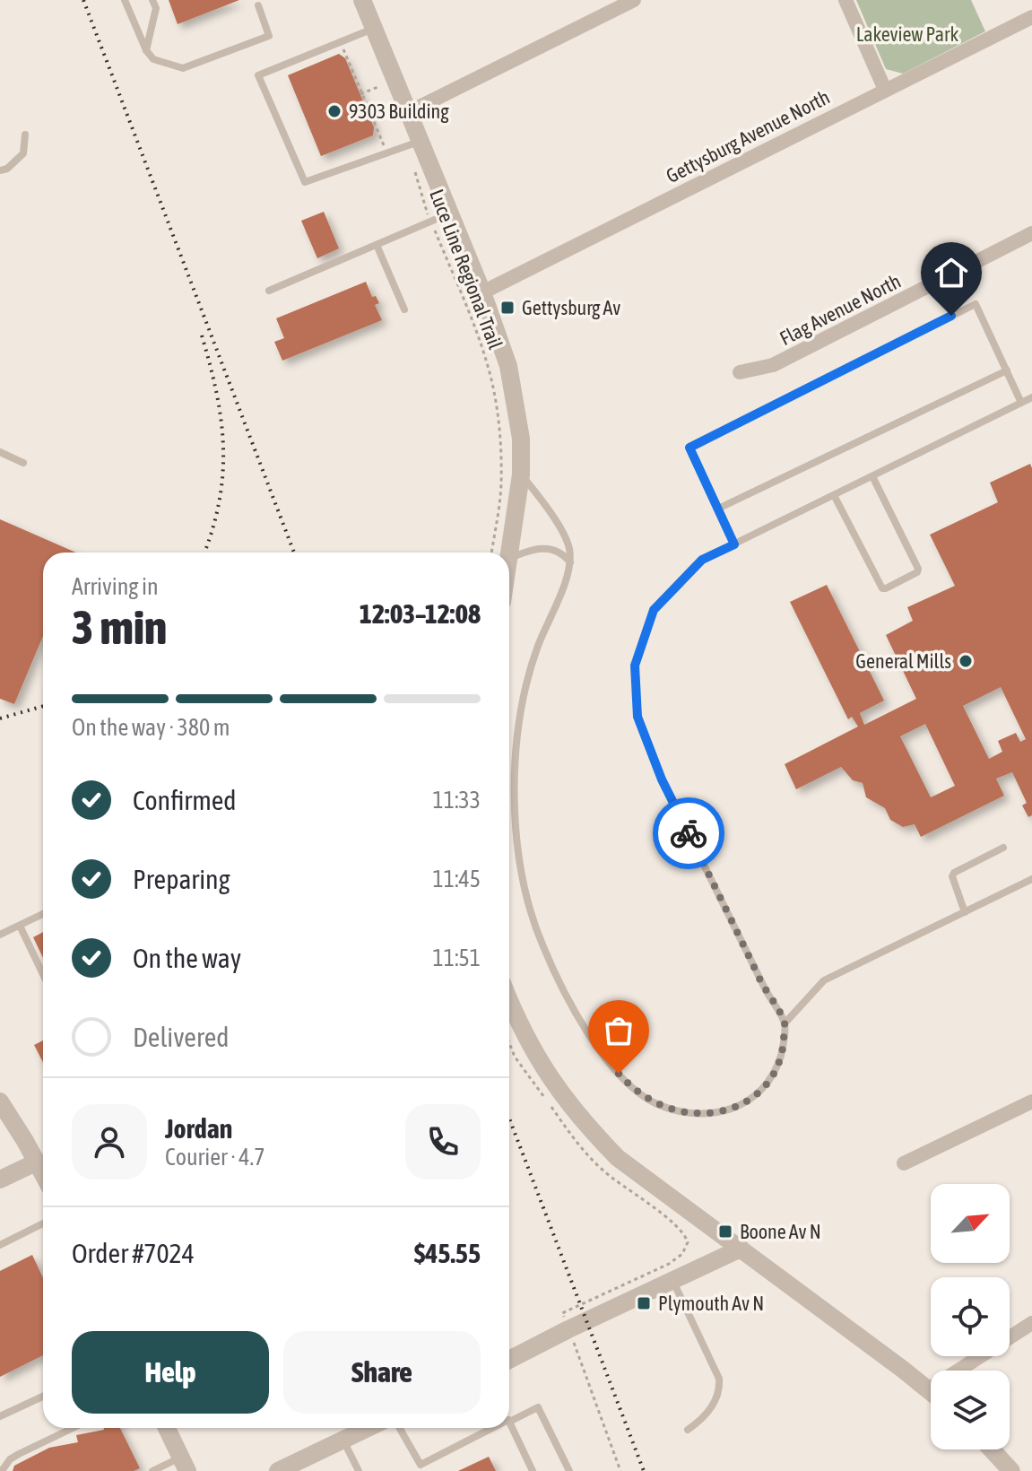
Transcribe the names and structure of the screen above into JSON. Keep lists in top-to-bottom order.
{
  "streets": {
    "street": ["Gettysburg Avenue North", "Flag Avenue North"],
    "path": ["Luce Line Regional Trail"]
  },
  "parks": ["Lakeview Park"],
  "places": {
    "other": ["9303 Building", "General Mills"],
    "transit": ["Gettysburg Av", "Boone Av N", "Plymouth Av N"]
  },
  "north": "top right",
  "page": {
    "heading": ["3 min", "Arriving in", "12:03–12:08"],
    "panel": [
      "Jordan",
      "Courier · 4.7",
      "Order #7024",
      "$45.55"
    ],
    "bar": "On the way · 380 m",
    "list": [
      ["Confirmed", "11:33"],
      ["Preparing", "11:45"],
      ["On the way", "11:51"],
      "Delivered"
    ],
    "buttons": ["Help", "Share"]
  }
}
